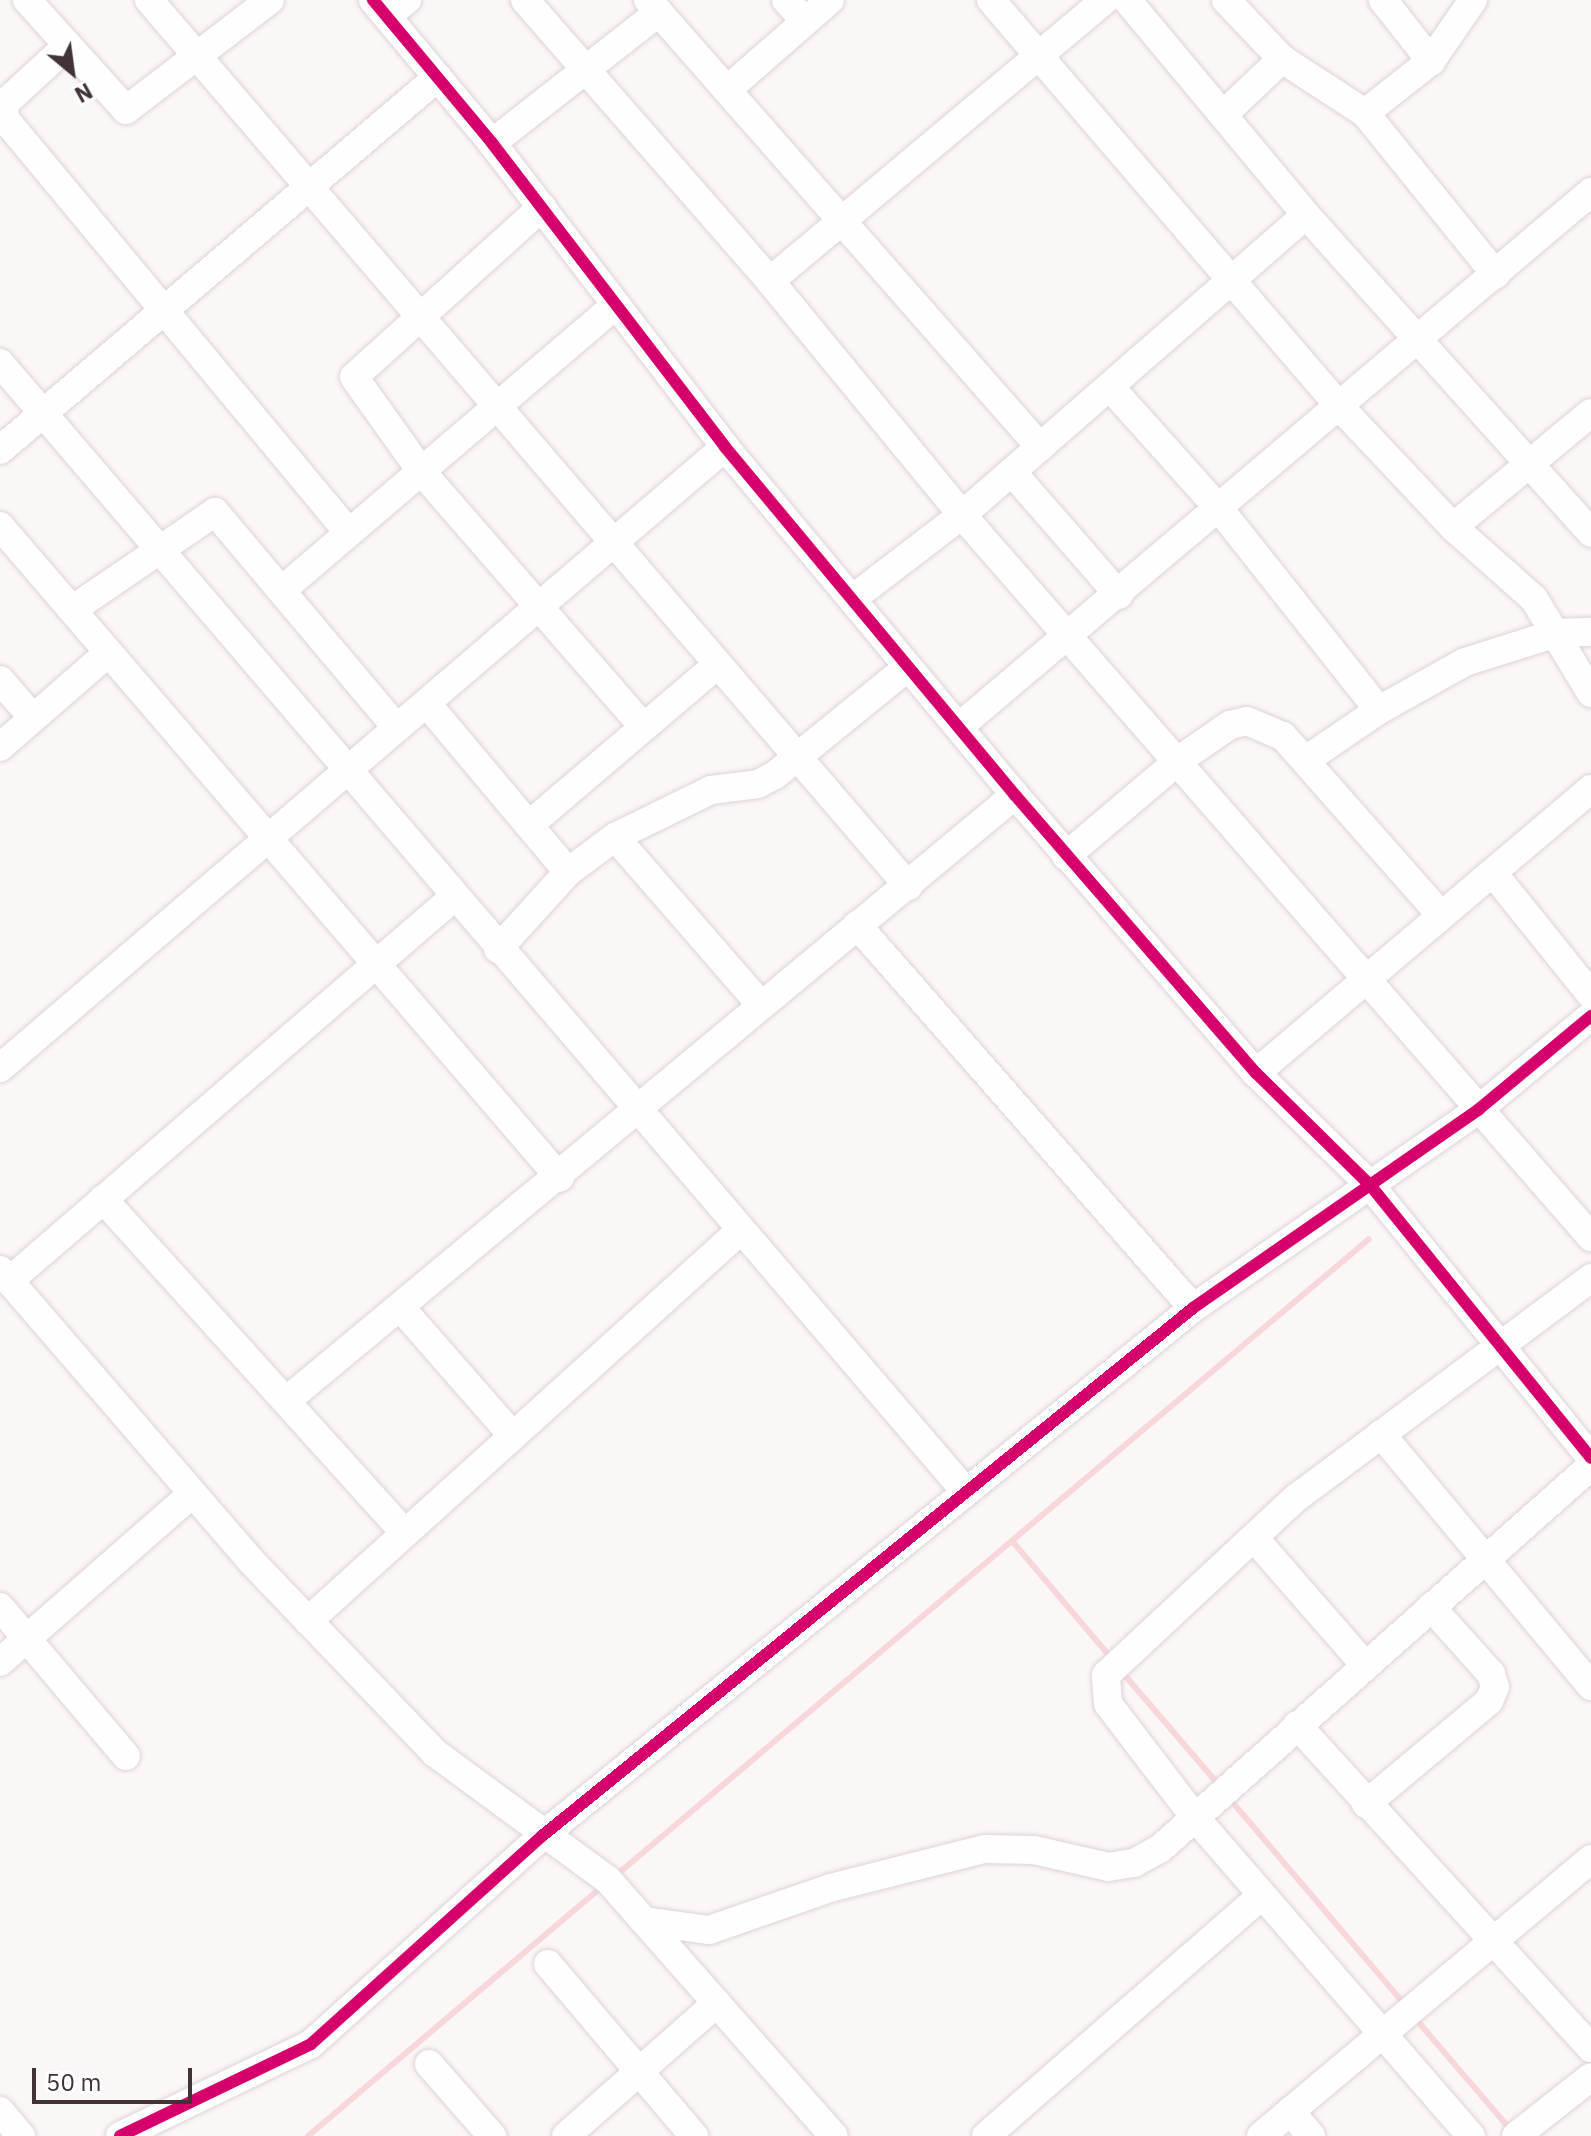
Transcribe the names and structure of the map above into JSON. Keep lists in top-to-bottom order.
{
  "scale_bar": "50 m",
  "north": "bottom right"
}
